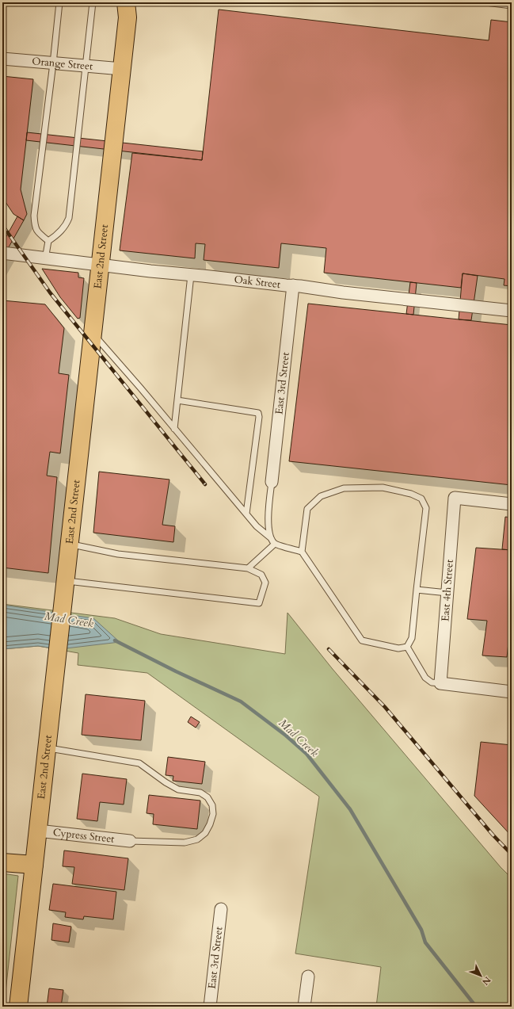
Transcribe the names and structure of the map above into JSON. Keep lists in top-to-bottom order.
{
  "streets": {
    "main road": ["East 2nd Street"],
    "street": [
      "Orange Street",
      "Oak Street",
      "East 3rd Street",
      "East 4th Street",
      "Cypress Street"
    ]
  },
  "crossings": [
    ["Orange Street", "East 2nd Street"],
    ["East 2nd Street", "Oak Street"],
    ["East 2nd Street", "Cypress Street"],
    ["Oak Street", "East 3rd Street"]
  ],
  "water": ["Mad Creek"],
  "north": "bottom right"
}
